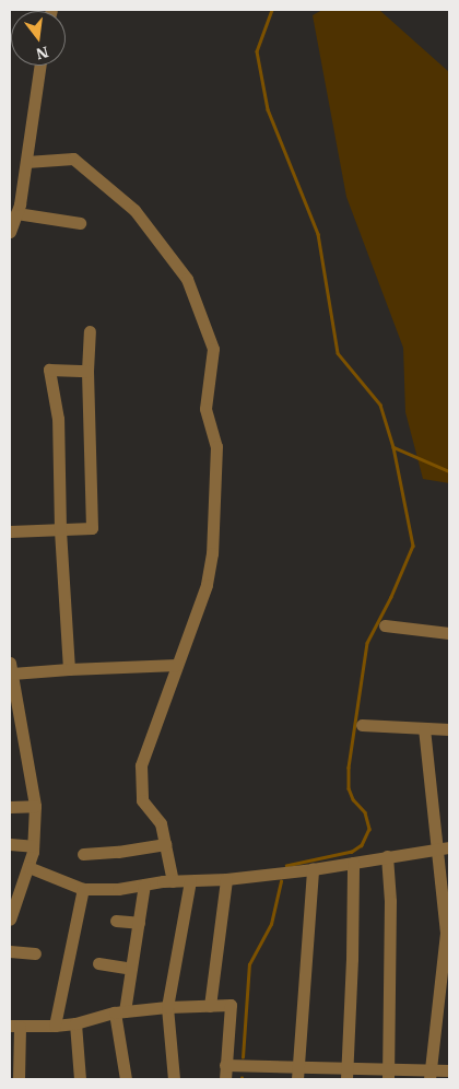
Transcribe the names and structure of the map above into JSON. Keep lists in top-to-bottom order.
{
  "north": "bottom"
}
